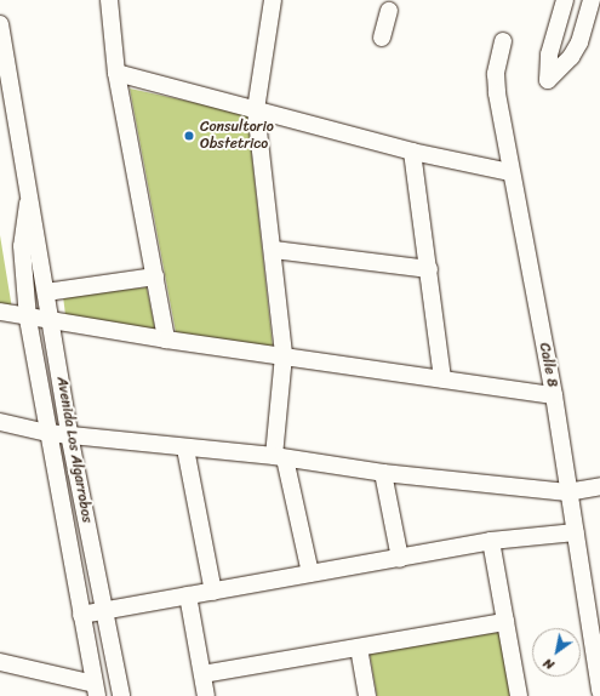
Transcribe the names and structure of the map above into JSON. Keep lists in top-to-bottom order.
{
  "streets": {
    "street": ["Calle 8", "Avenida Los Algarrobos"]
  },
  "places": ["Consultorio Obstetrico"],
  "north": "bottom left"
}
